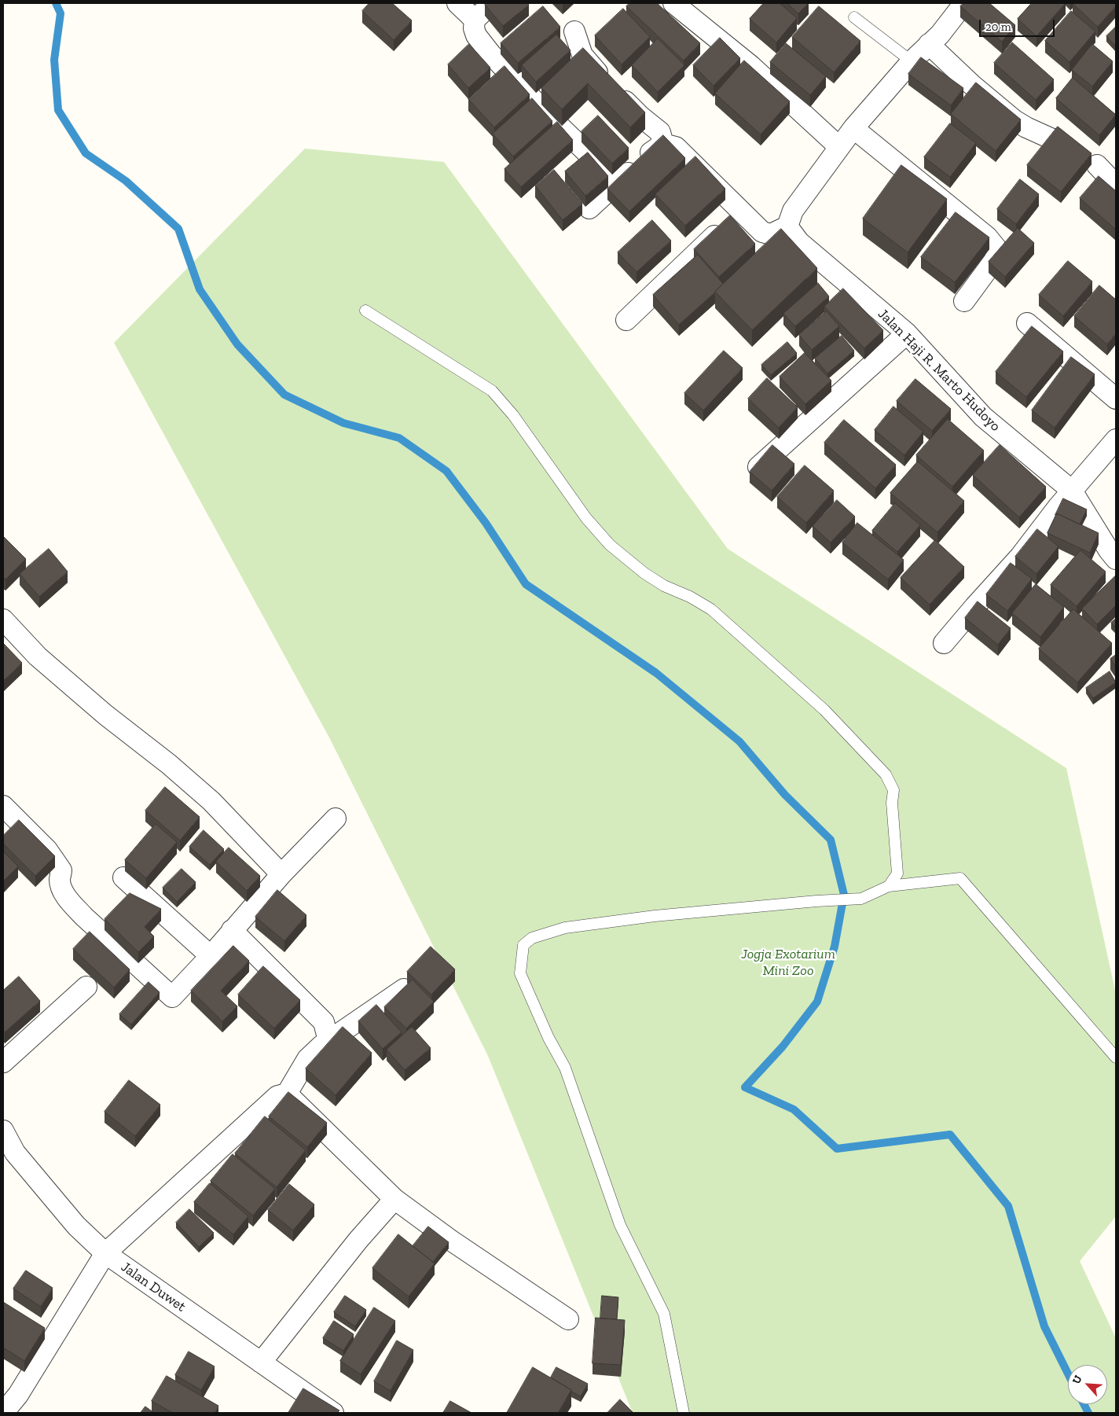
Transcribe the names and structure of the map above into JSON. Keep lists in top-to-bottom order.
{
  "streets": {
    "street": ["Jalan Haji R. Marto Hudoyo", "Jalan Duwet"]
  },
  "parks": ["Jogja Exotarium Mini Zoo"],
  "scale_bar": "20 m",
  "north": "top left"
}
